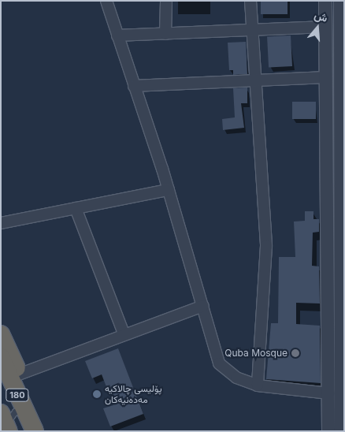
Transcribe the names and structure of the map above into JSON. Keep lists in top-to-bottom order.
{
  "streets": {
    "highway": ["180"]
  },
  "places": ["Quba Mosque", "پۆلیسی چالاکیە مەدەنیەکان"],
  "north": "top"
}
